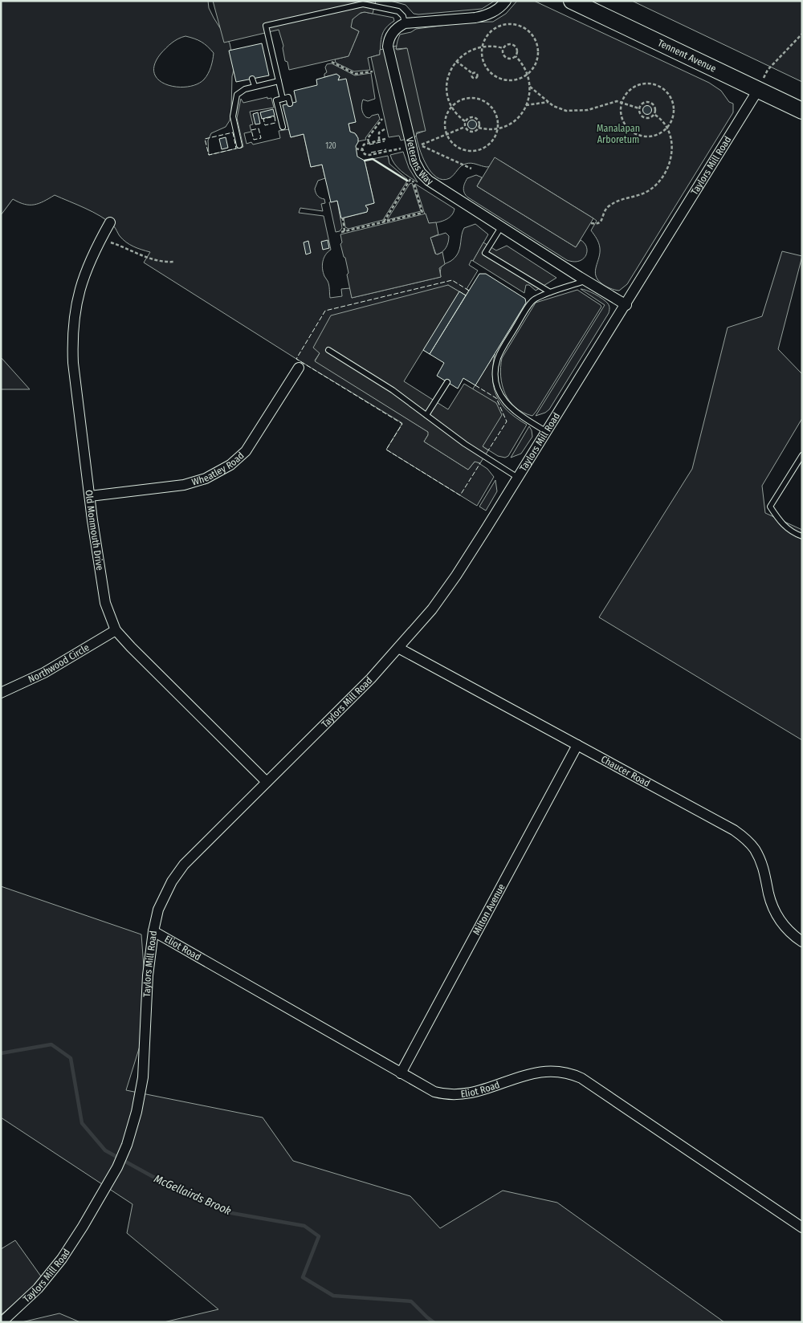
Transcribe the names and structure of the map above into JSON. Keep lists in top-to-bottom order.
{
  "streets": {
    "main road": ["Tennent Avenue"],
    "street": [
      "Veterans Way",
      "Taylors Mill Road",
      "Wheatley Road",
      "Old Monmouth Drive",
      "Northwood Circle",
      "Chaucer Road",
      "Milton Avenue",
      "Eliot Road"
    ]
  },
  "crossings": [
    ["Tennent Avenue", "Taylors Mill Road"],
    ["Veterans Way", "Taylors Mill Road"],
    ["Taylors Mill Road", "Old Monmouth Drive"],
    ["Taylors Mill Road", "Chaucer Road"],
    ["Taylors Mill Road", "Eliot Road"],
    ["Wheatley Road", "Old Monmouth Drive"],
    ["Old Monmouth Drive", "Northwood Circle"],
    ["Chaucer Road", "Milton Avenue"],
    ["Milton Avenue", "Eliot Road"]
  ],
  "water": ["McGellairds Brook"],
  "parks": ["Manalapan Arboretum"],
  "house_numbers": ["120"]
}
